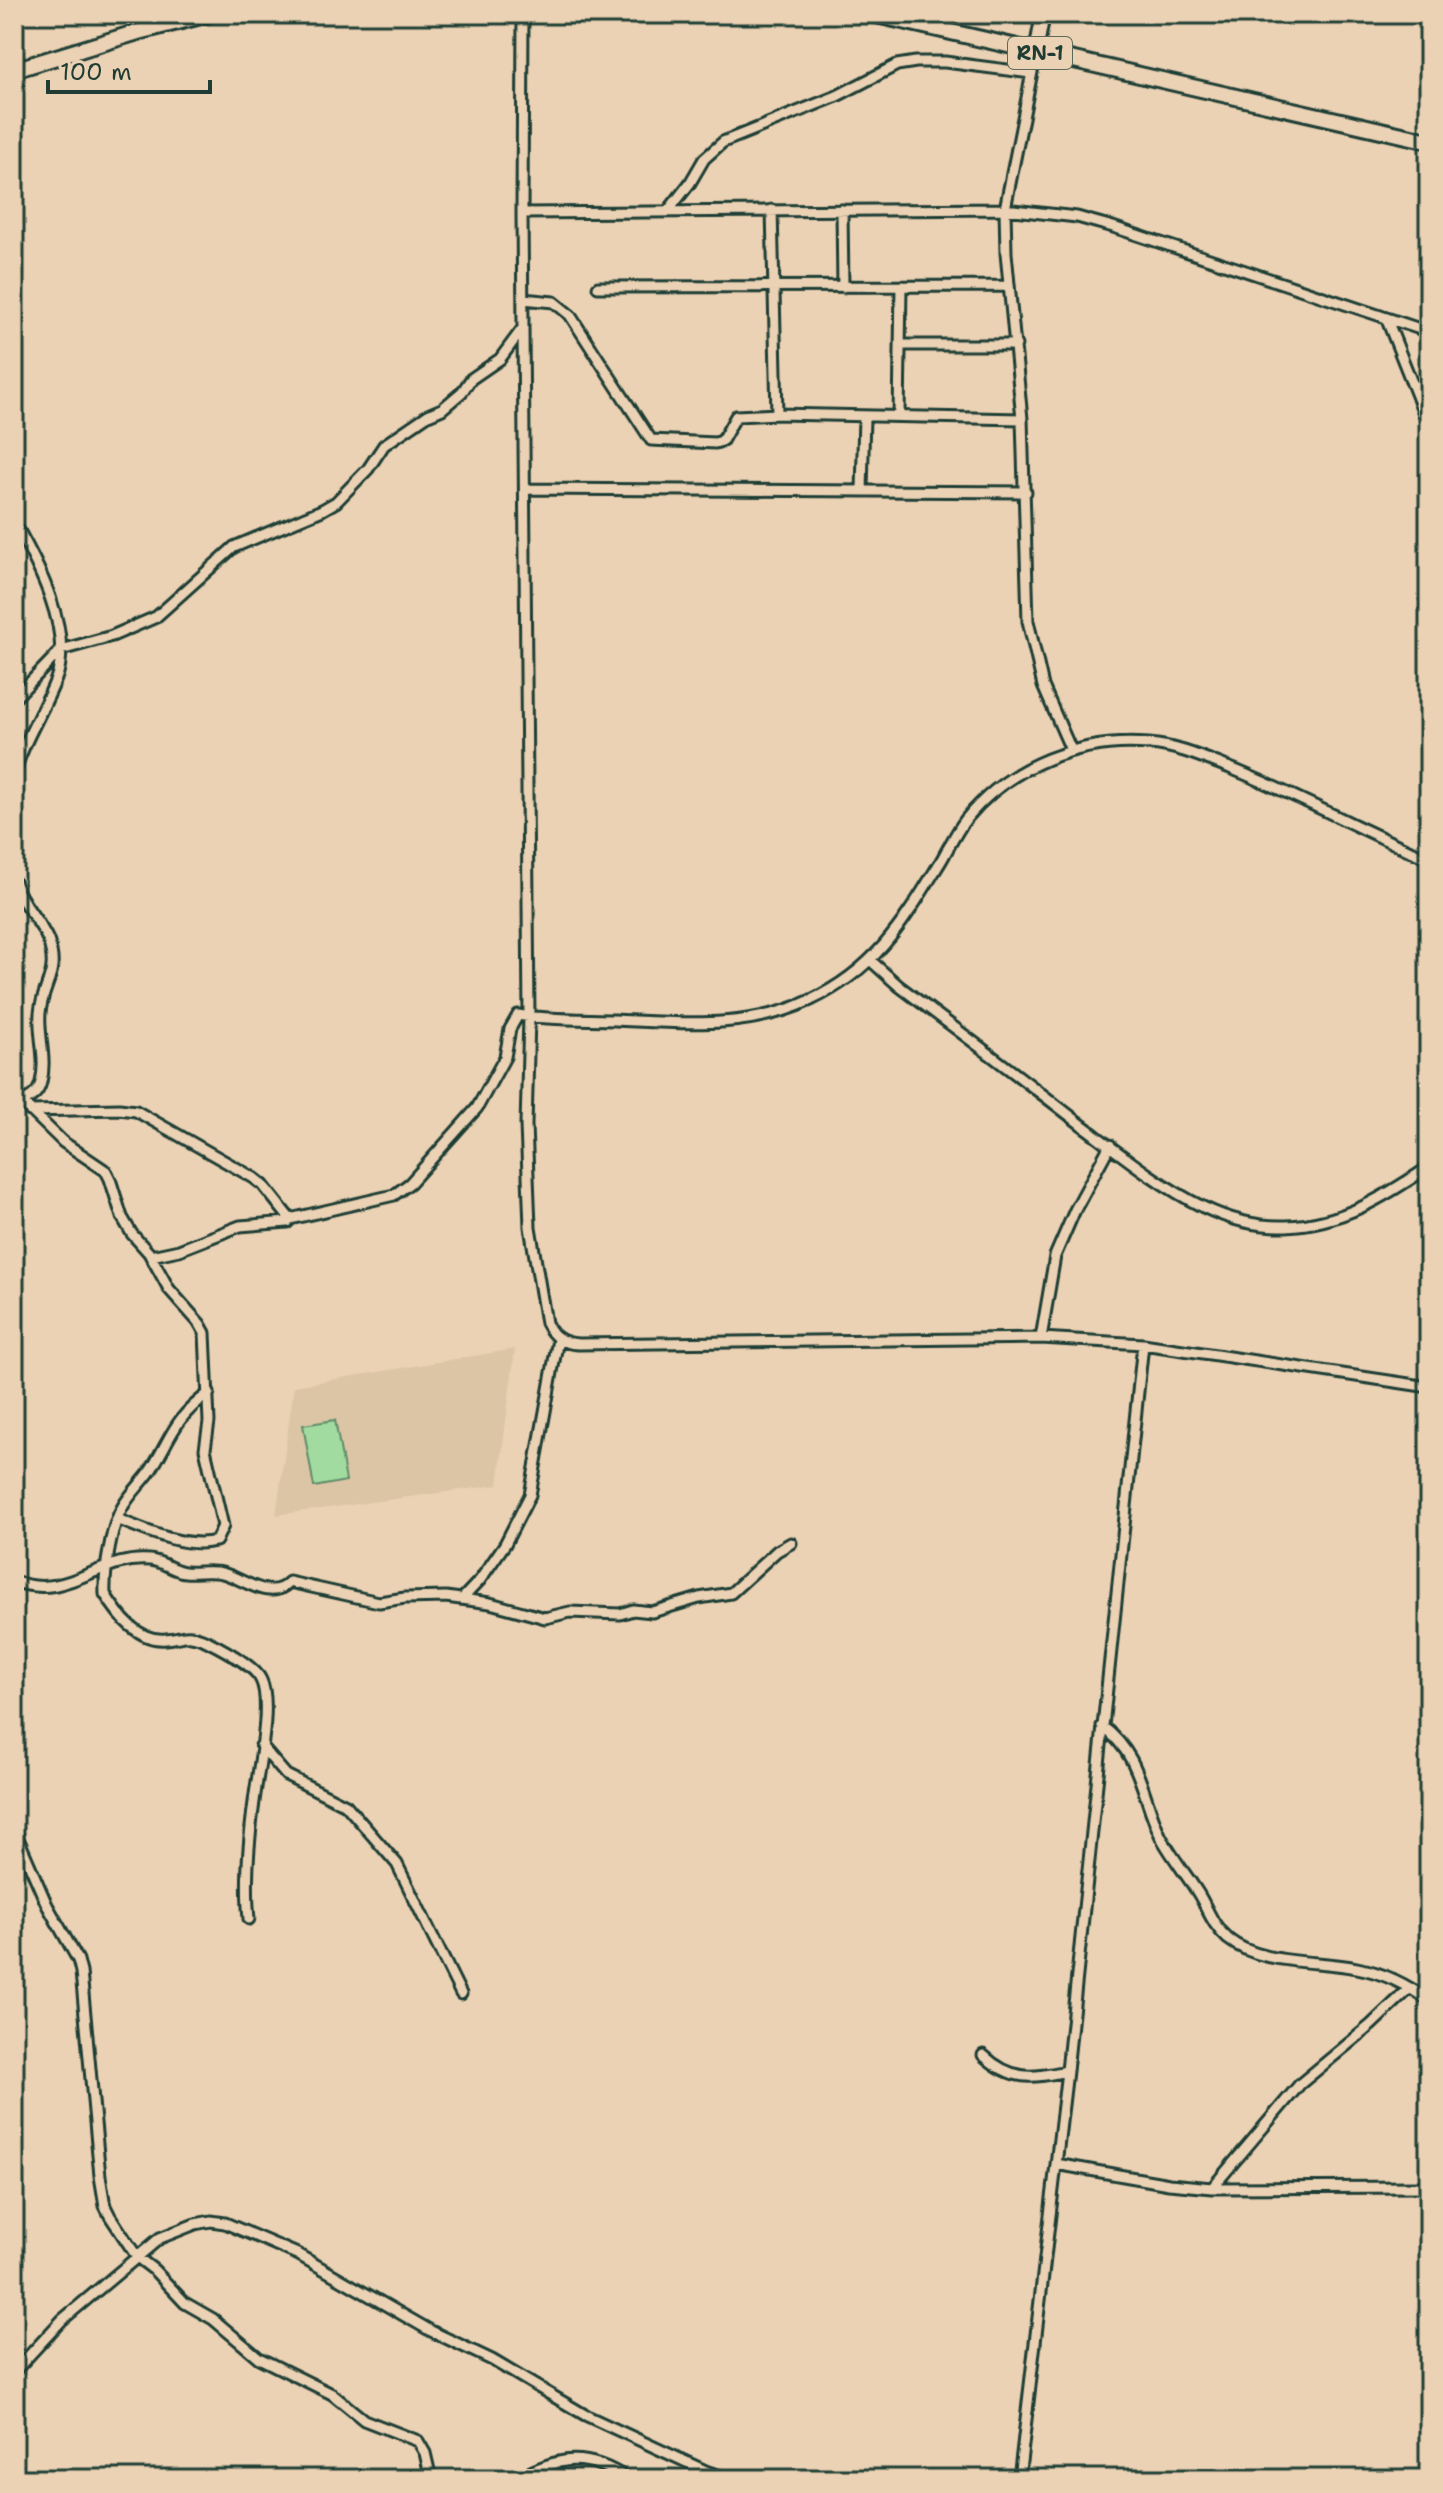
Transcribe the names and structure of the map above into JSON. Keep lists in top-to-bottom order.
{
  "streets": {
    "main road": ["RN-1"]
  },
  "scale_bar": "100 m"
}
